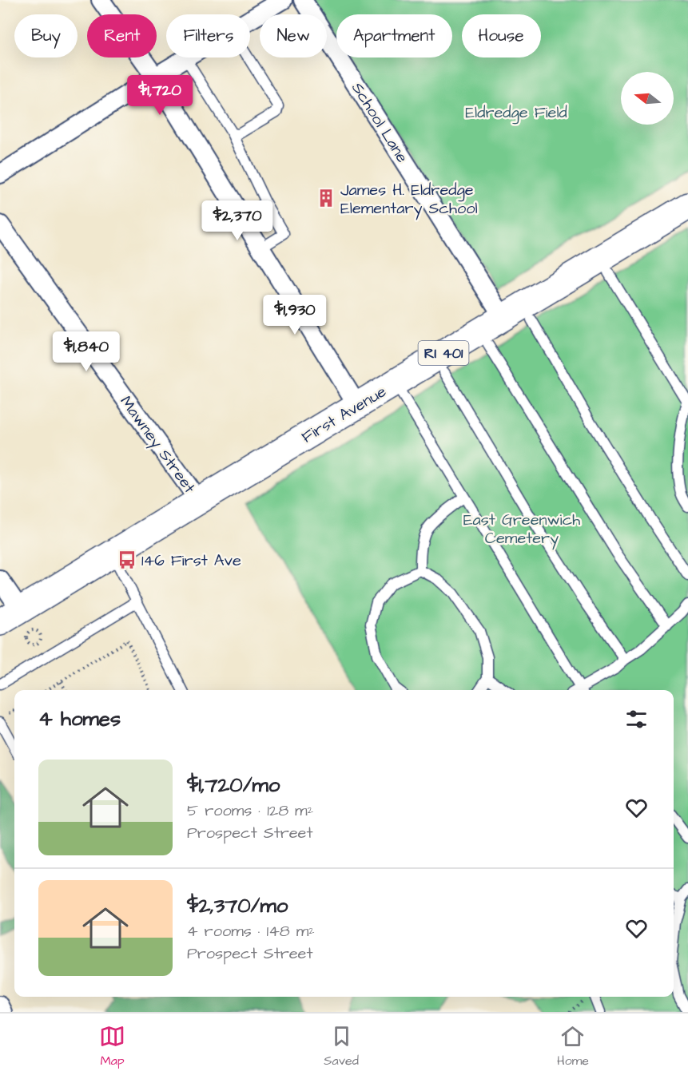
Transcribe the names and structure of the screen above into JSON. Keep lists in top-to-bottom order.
{
  "streets": {
    "main road": ["RI 401", "First Avenue"],
    "street": ["School Lane", "Mawney Street"]
  },
  "crossings": [
    ["School Lane", "First Avenue"],
    ["First Avenue", "Mawney Street"]
  ],
  "parks": ["Eldredge Field", "East Greenwich Cemetery"],
  "places": {
    "building": ["James H. Eldredge Elementary School"],
    "bus stop": ["146 First Ave"]
  },
  "north": "left",
  "page": {
    "chip": [
      "Buy",
      "Rent",
      "Filters",
      "New",
      "Apartment",
      "House"
    ],
    "price": [
      "$1,720",
      "$2,370",
      "$1,930",
      "$1,840"
    ],
    "heading": "4 homes",
    "list": [
      {
        "name": "$1,720/mo",
        "note": "5 rooms · 128 m² · Prospect Street"
      },
      {
        "name": "$2,370/mo",
        "note": "4 rooms · 148 m² · Prospect Street"
      }
    ],
    "tabs": ["Map", "Saved", "Home"]
  }
}
